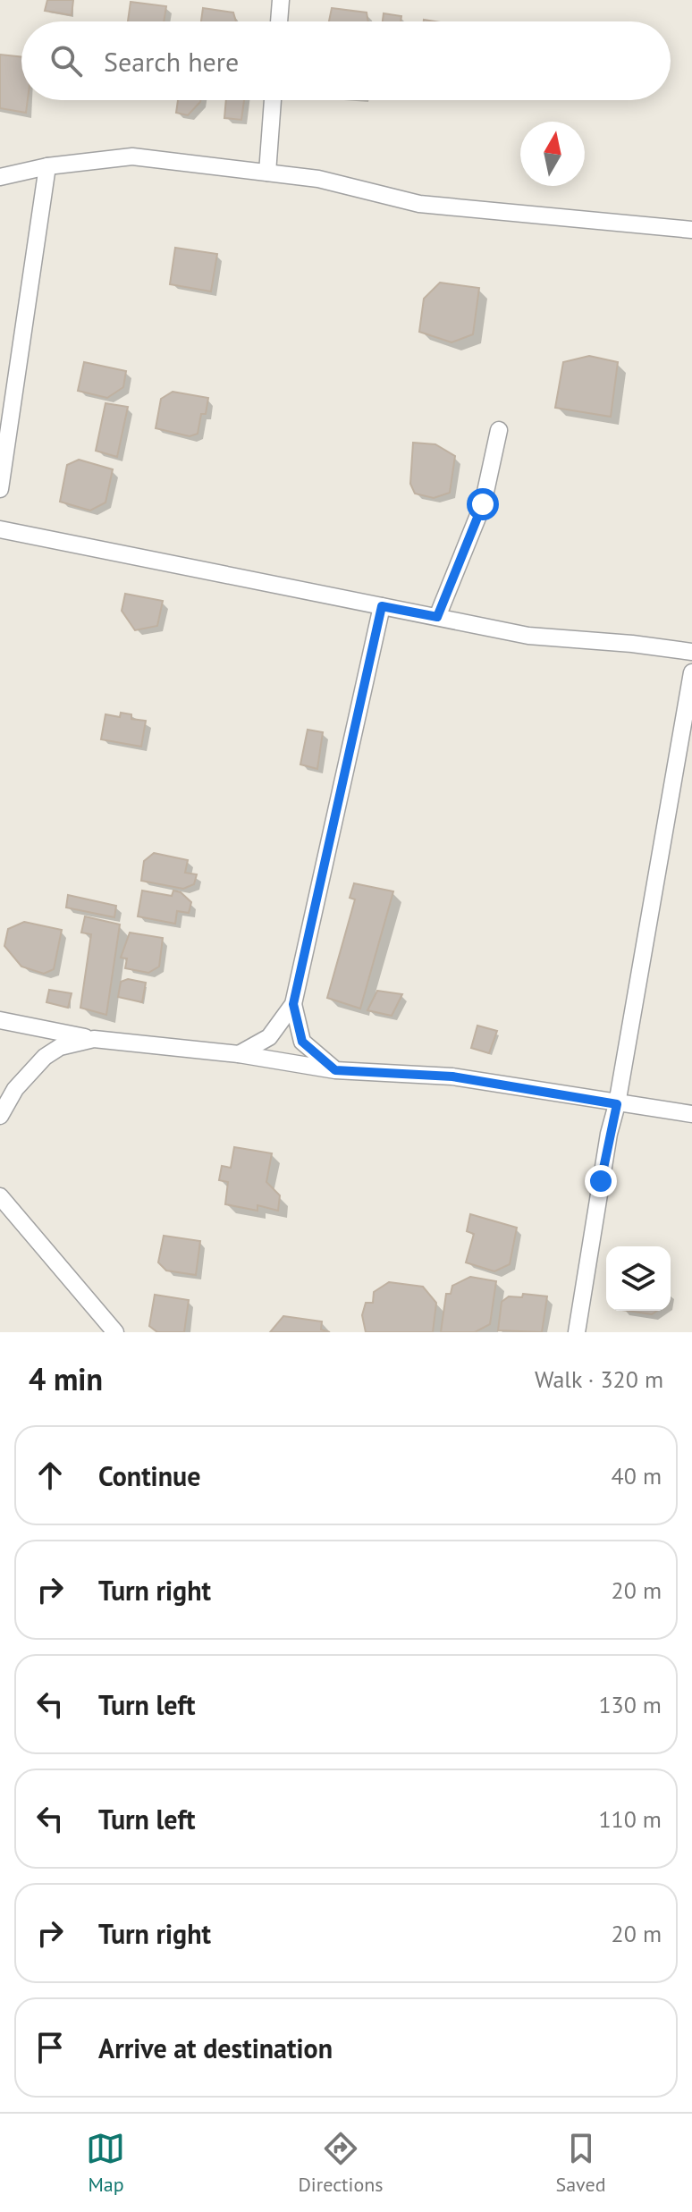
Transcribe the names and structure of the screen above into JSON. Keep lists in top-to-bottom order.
{
  "north": "top",
  "page": {
    "search": "Search here",
    "heading": ["4 min", "Walk · 320 m"],
    "list": [
      ["Continue", "40 m"],
      ["Turn right", "20 m"],
      ["Turn left", "130 m"],
      ["Turn left", "110 m"],
      ["Turn right", "20 m"],
      "Arrive at destination"
    ],
    "nav": ["Map", "Directions", "Saved"]
  }
}
